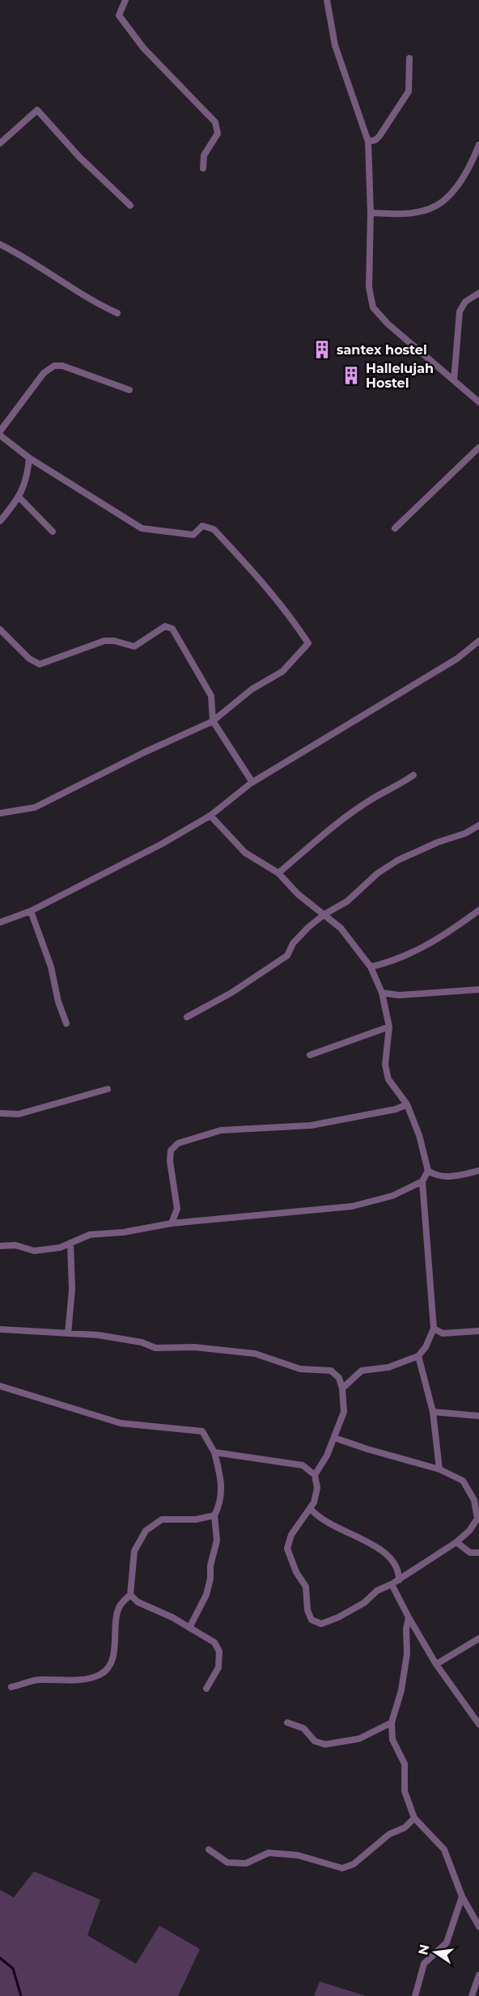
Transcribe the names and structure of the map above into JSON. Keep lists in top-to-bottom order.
{
  "places": {
    "building": ["santex hostel", "Hallelujah Hostel"]
  },
  "north": "left"
}
